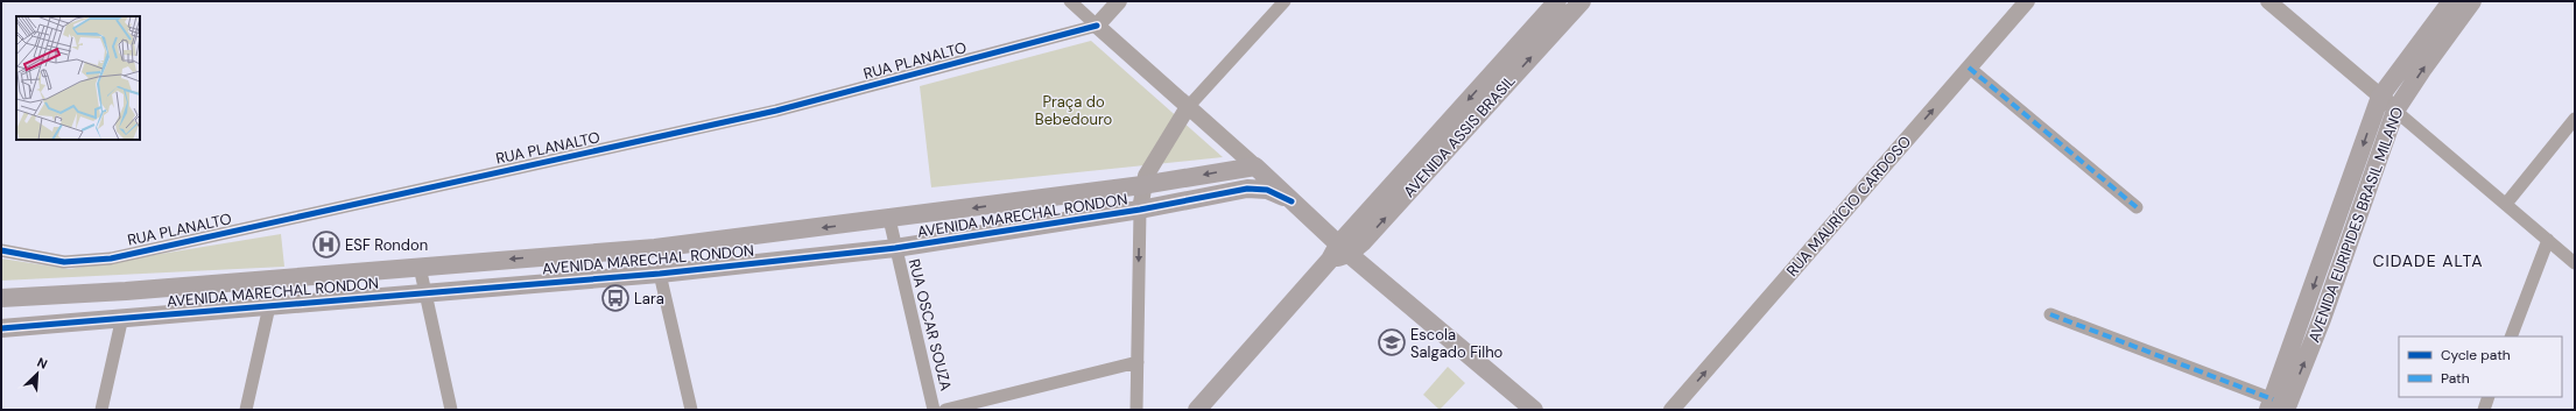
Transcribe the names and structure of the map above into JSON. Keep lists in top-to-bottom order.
{
  "streets": {
    "main road": ["AVENIDA ASSIS BRASIL", "AVENIDA MARECHAL RONDON", "AVENIDA EURIPIDES BRASIL MILANO"],
    "street": ["RUA PLANALTO", "RUA MAURÍCIO CARDOSO", "RUA OSCAR SOUZA"]
  },
  "crossings": [
    ["AVENIDA MARECHAL RONDON", "RUA OSCAR SOUZA"]
  ],
  "one_way": ["RUA MAURÍCIO CARDOSO"],
  "districts": ["CIDADE ALTA"],
  "parks": ["Praça do Bebedouro"],
  "places": {
    "hospital": ["ESF Rondon"],
    "bus stop": ["Lara"],
    "school or university": ["Escola Salgado Filho"]
  },
  "legend": ["Cycle path", "Path"],
  "north": "top right"
}
